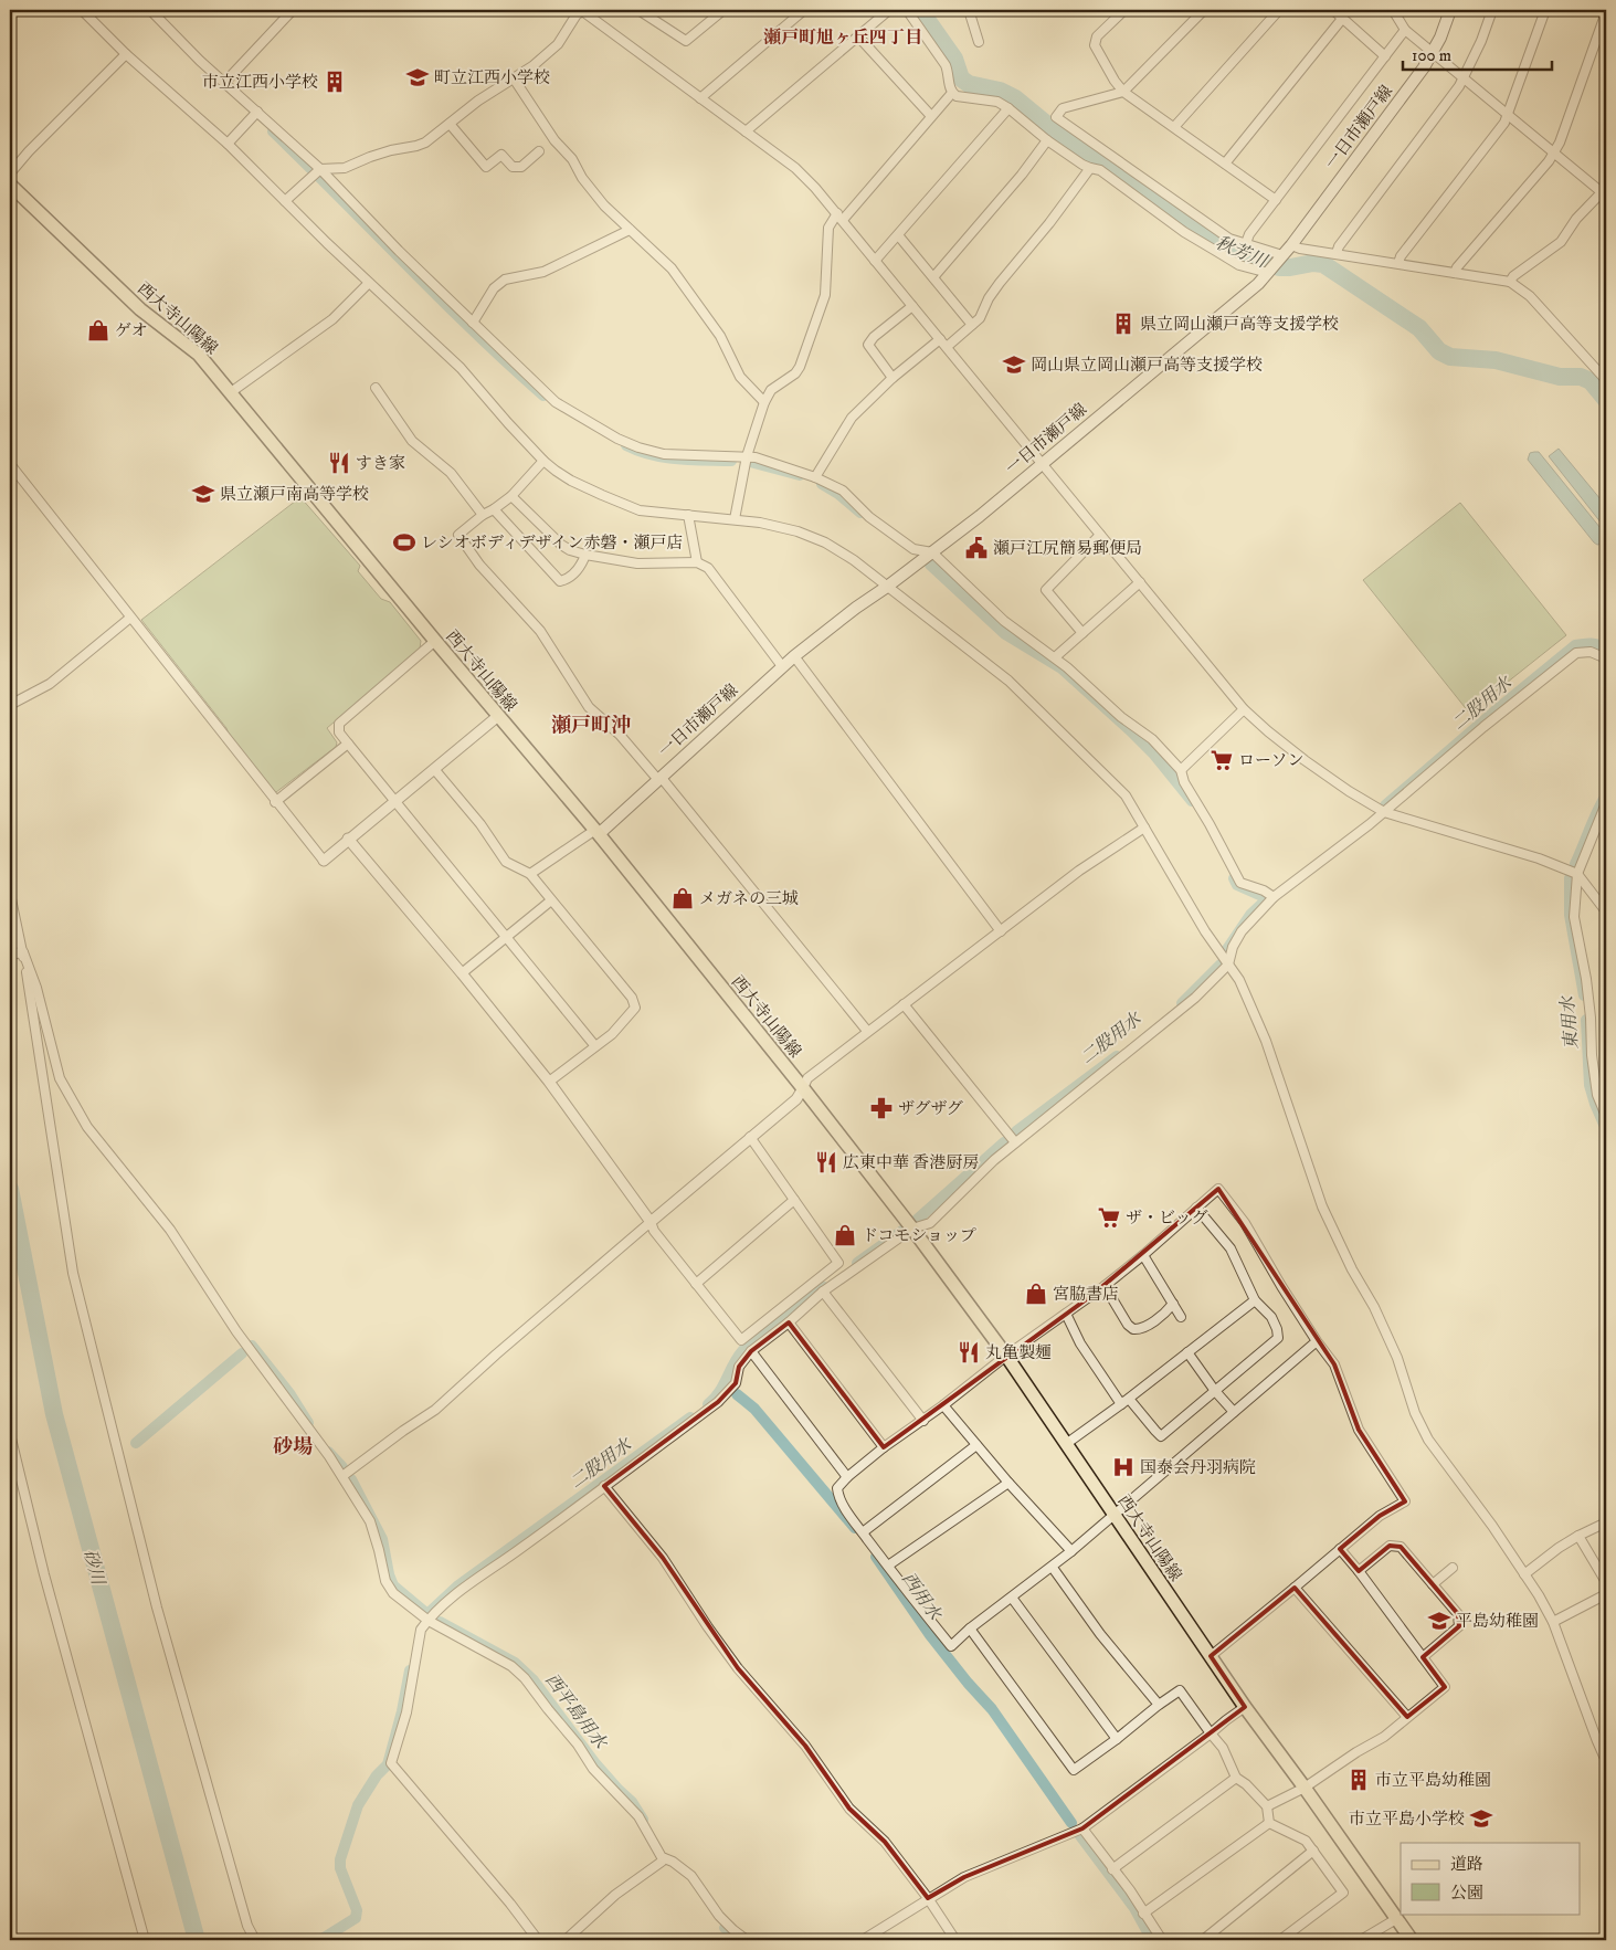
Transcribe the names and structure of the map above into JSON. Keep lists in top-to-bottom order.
{
  "streets": {
    "main road": ["一日市瀬戸線", "西大寺山陽線"]
  },
  "crossings": [
    ["一日市瀬戸線", "西大寺山陽線"]
  ],
  "districts": ["瀬戸町旭ヶ丘四丁目", "瀬戸町沖", "砂場"],
  "water": [
    "秋芳川",
    "二股用水",
    "東用水",
    "砂川",
    "西用水",
    "西平島用水"
  ],
  "places": {
    "school or university": [
      "町立江西小学校",
      "岡山県立岡山瀬戸高等支援学校",
      "県立瀬戸南高等学校",
      "平島幼稚園",
      "市立平島小学校"
    ],
    "building": ["市立江西小学校", "県立岡山瀬戸高等支援学校", "市立平島幼稚園"],
    "shop": [
      "ゲオ",
      "メガネの三城",
      "ドコモショップ",
      "宮脇書店"
    ],
    "restaurant": ["すき家", "広東中華 香港厨房", "丸亀製麺"],
    "sports": ["レシオボディデザイン赤磐・瀬戸店"],
    "public building": ["瀬戸江尻簡易郵便局"],
    "supermarket": ["ローソン", "ザ・ビッグ"],
    "pharmacy": ["ザグザグ"],
    "hospital": ["国泰会丹羽病院"]
  },
  "legend": ["道路", "公園"],
  "scale_bar": "100 m"
}
